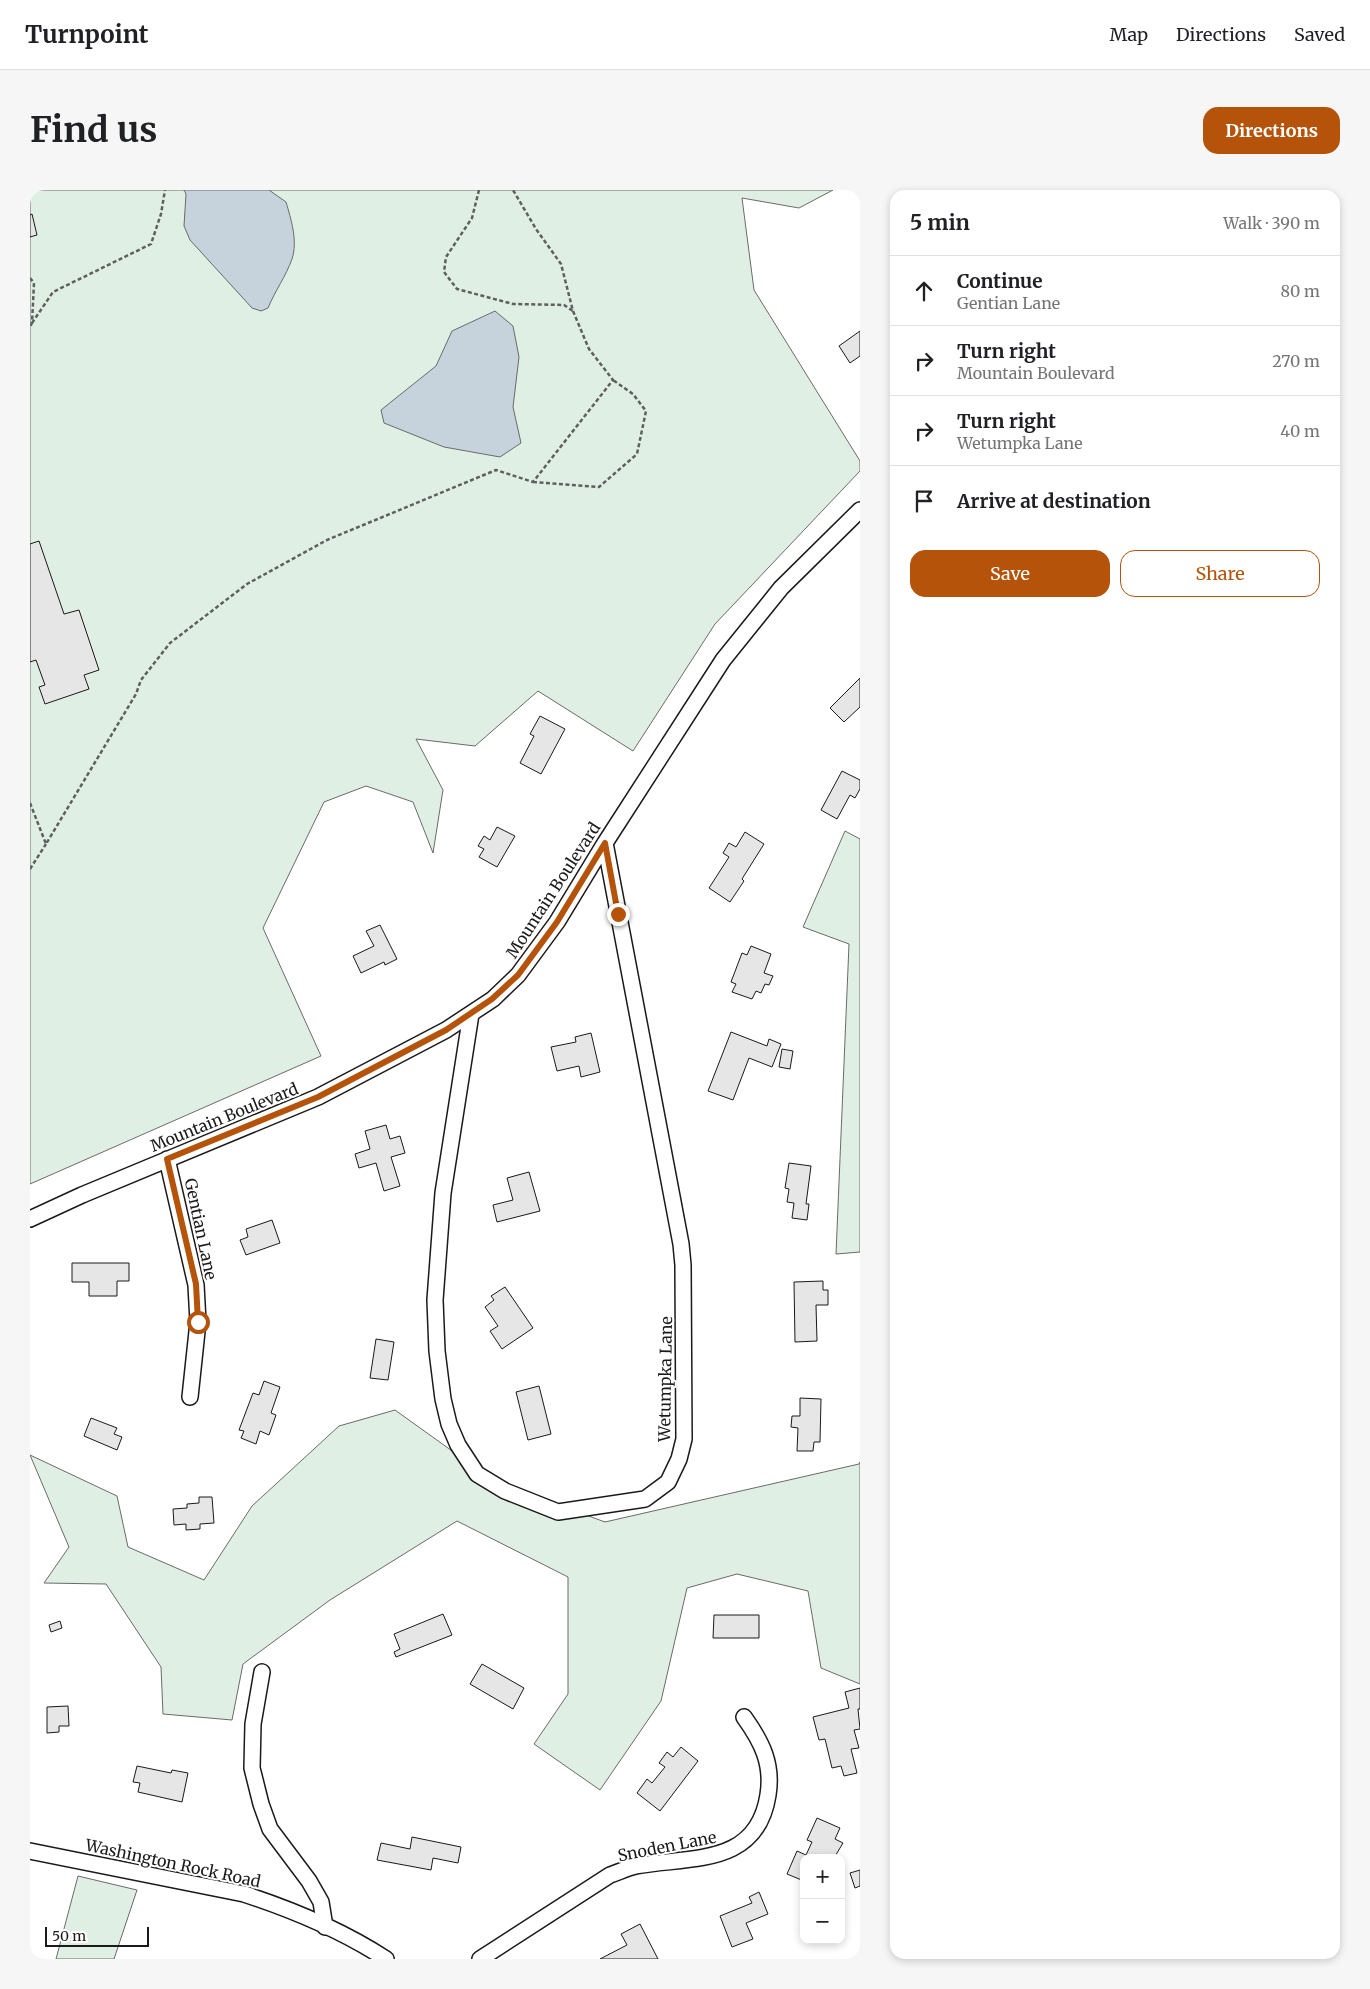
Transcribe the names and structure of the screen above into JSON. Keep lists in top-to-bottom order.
{
  "streets": {
    "street": [
      "Mountain Boulevard",
      "Gentian Lane",
      "Wetumpka Lane",
      "Snoden Lane",
      "Washington Rock Road"
    ]
  },
  "crossings": [
    ["Mountain Boulevard", "Gentian Lane"],
    ["Mountain Boulevard", "Wetumpka Lane"]
  ],
  "scale_bar": "50 m",
  "page": {
    "header": "Turnpoint",
    "nav": ["Map", "Directions", "Saved"],
    "buttons": [
      "Directions",
      ["Save", "Share"]
    ],
    "title": "Find us",
    "heading": ["5 min", "Walk · 390 m"],
    "list": [
      ["Continue", "Gentian Lane", "80 m"],
      ["Turn right", "Mountain Boulevard", "270 m"],
      ["Turn right", "Wetumpka Lane", "40 m"],
      "Arrive at destination"
    ],
    "map_buttons": ["+", "−"],
    "scale": "50 m"
  }
}
